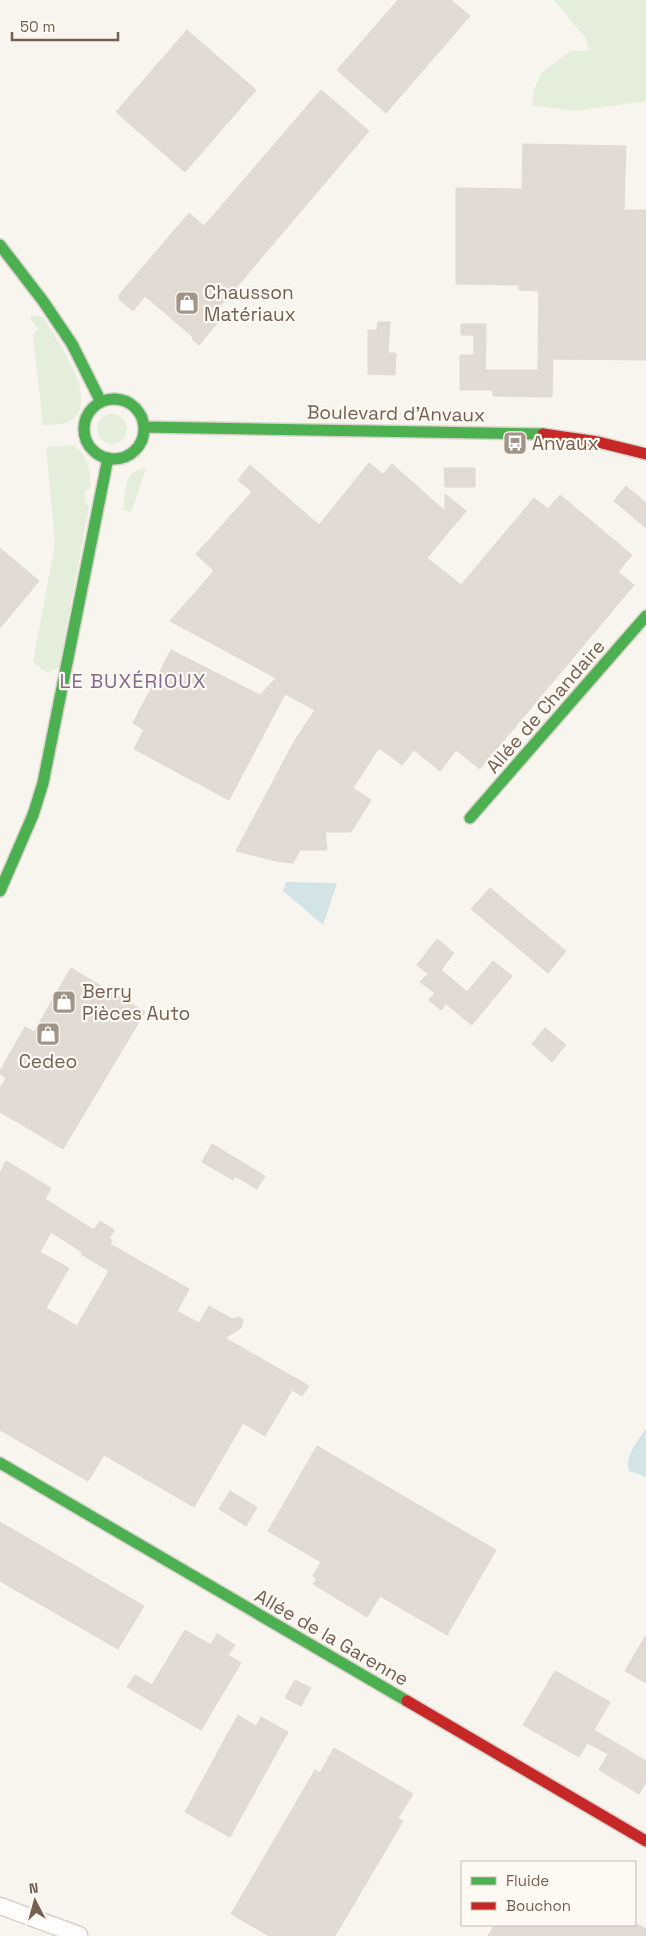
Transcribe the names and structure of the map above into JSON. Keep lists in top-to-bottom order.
{
  "streets": {
    "street": ["Boulevard d'Anvaux", "Allée de Chandaire", "Allée de la Garenne"]
  },
  "districts": ["LE BUXÉRIOUX"],
  "places": {
    "shop": ["Chausson Matériaux", "Berry Pièces Auto", "Cedeo"],
    "bus stop": ["Anvaux"]
  },
  "legend": ["Fluide", "Bouchon"],
  "scale_bar": "50 m",
  "north": "top"
}
